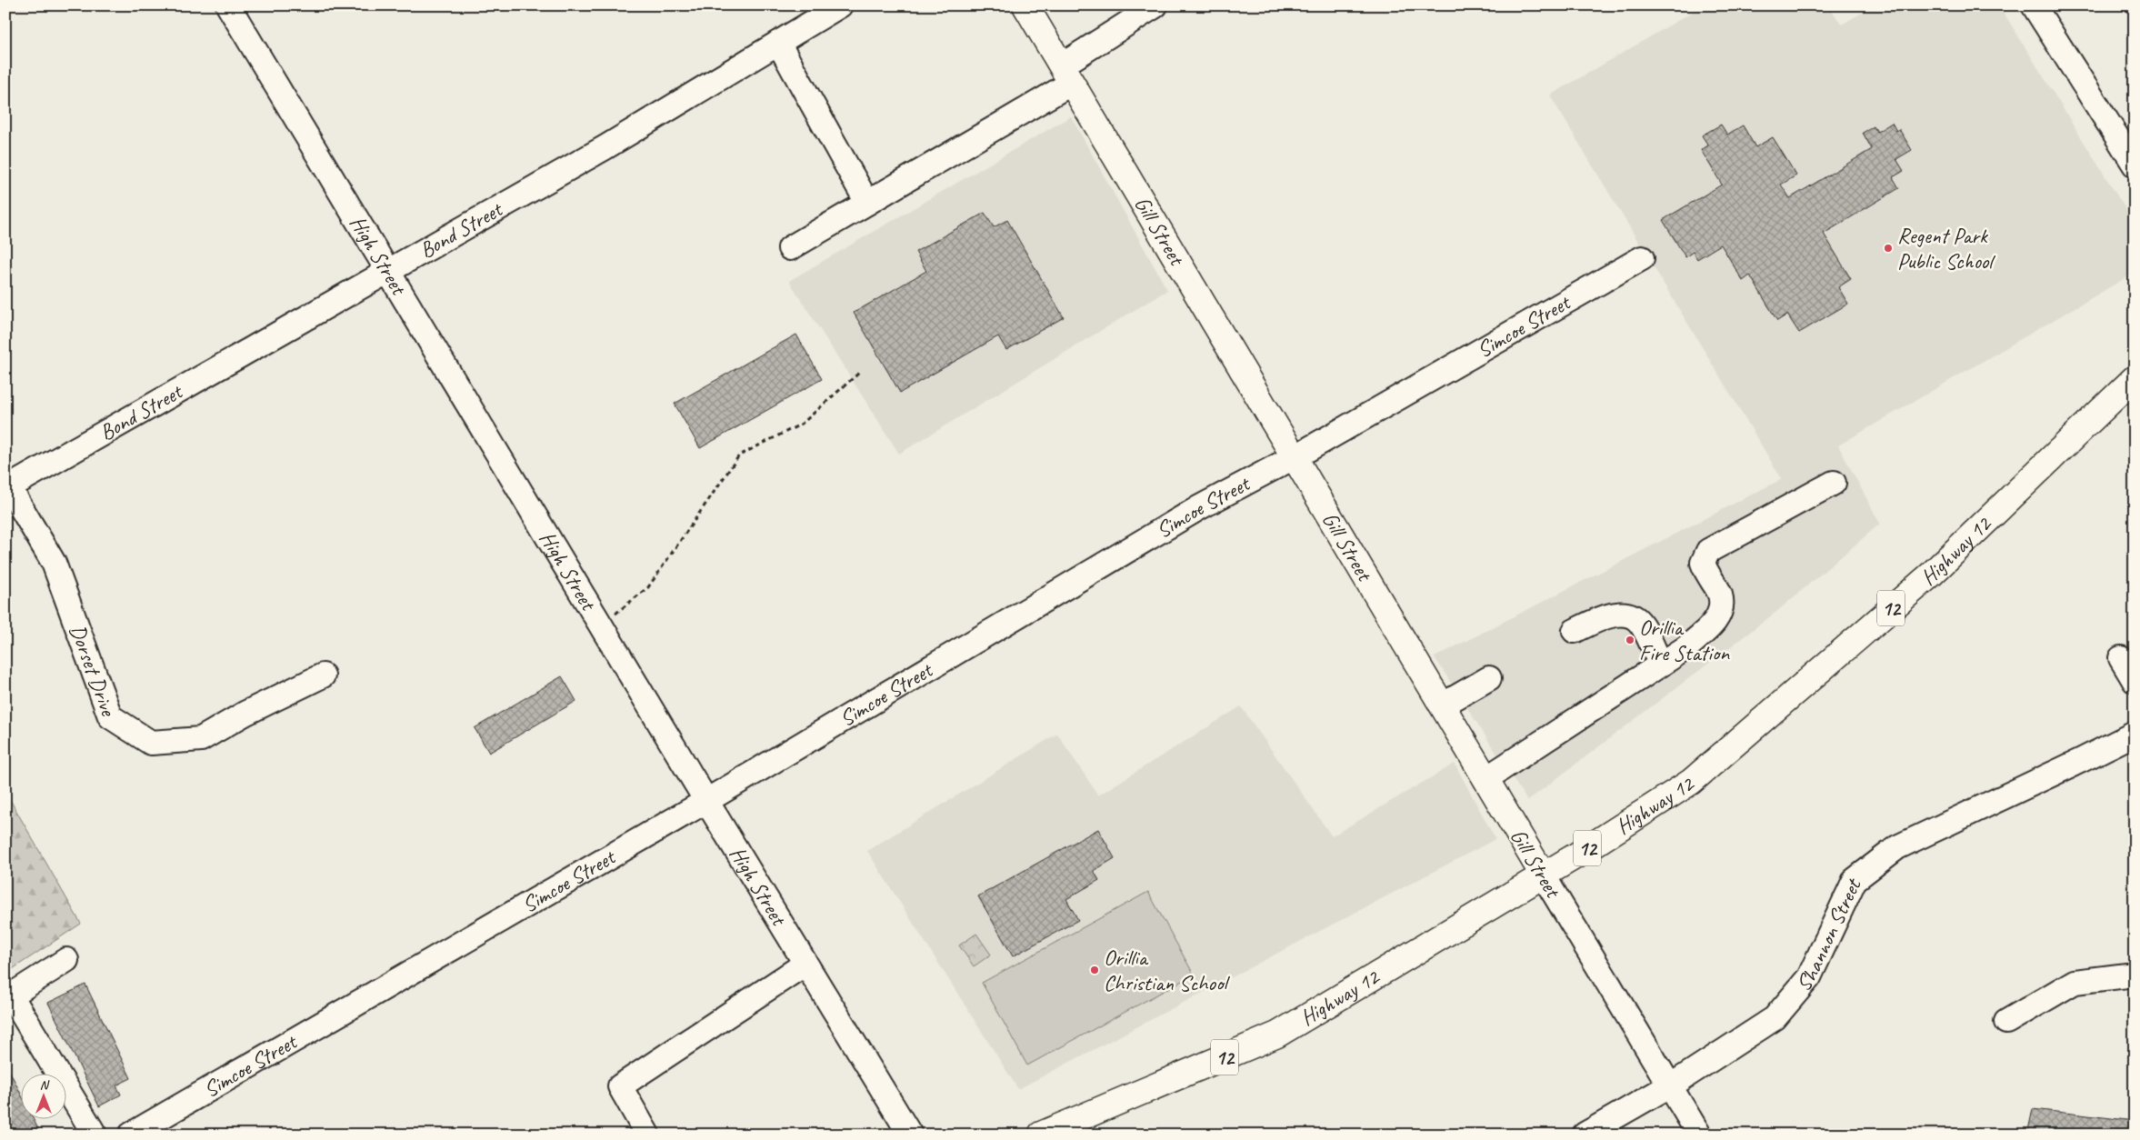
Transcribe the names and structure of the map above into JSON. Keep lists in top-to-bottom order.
{
  "streets": {
    "main road": ["Gill Street", "Highway 12", "12"],
    "street": [
      "Bond Street",
      "High Street",
      "Simcoe Street",
      "Dorset Drive",
      "Shannon Street"
    ]
  },
  "crossings": [
    ["Bond Street", "High Street"],
    ["Bond Street", "Dorset Drive"],
    ["Gill Street", "Simcoe Street"],
    ["Gill Street", "Highway 12"],
    ["Gill Street", "Shannon Street"],
    ["High Street", "Simcoe Street"]
  ],
  "places": ["Regent Park Public School", "Orillia Fire Station", "Orillia Christian School"],
  "north": "top"
}
